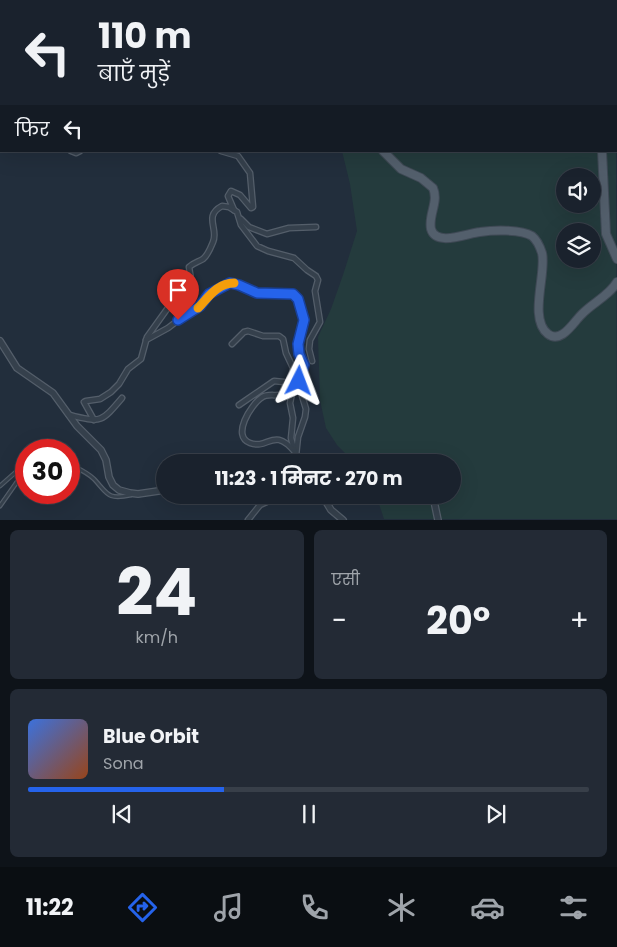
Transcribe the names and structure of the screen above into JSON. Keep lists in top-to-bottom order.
{
  "page": {
    "turn": ["110 m", "बाएँ मुड़ें"],
    "then": "फिर",
    "limit": "30",
    "trip": "11:23 · 1 मिनट · 270 m",
    "tile": [
      ["24", "km/h"],
      "एसी"
    ],
    "heat": ["−", "20°", "+"],
    "song": ["Blue Orbit", "Sona"],
    "tabs": "11:22"
  }
}
